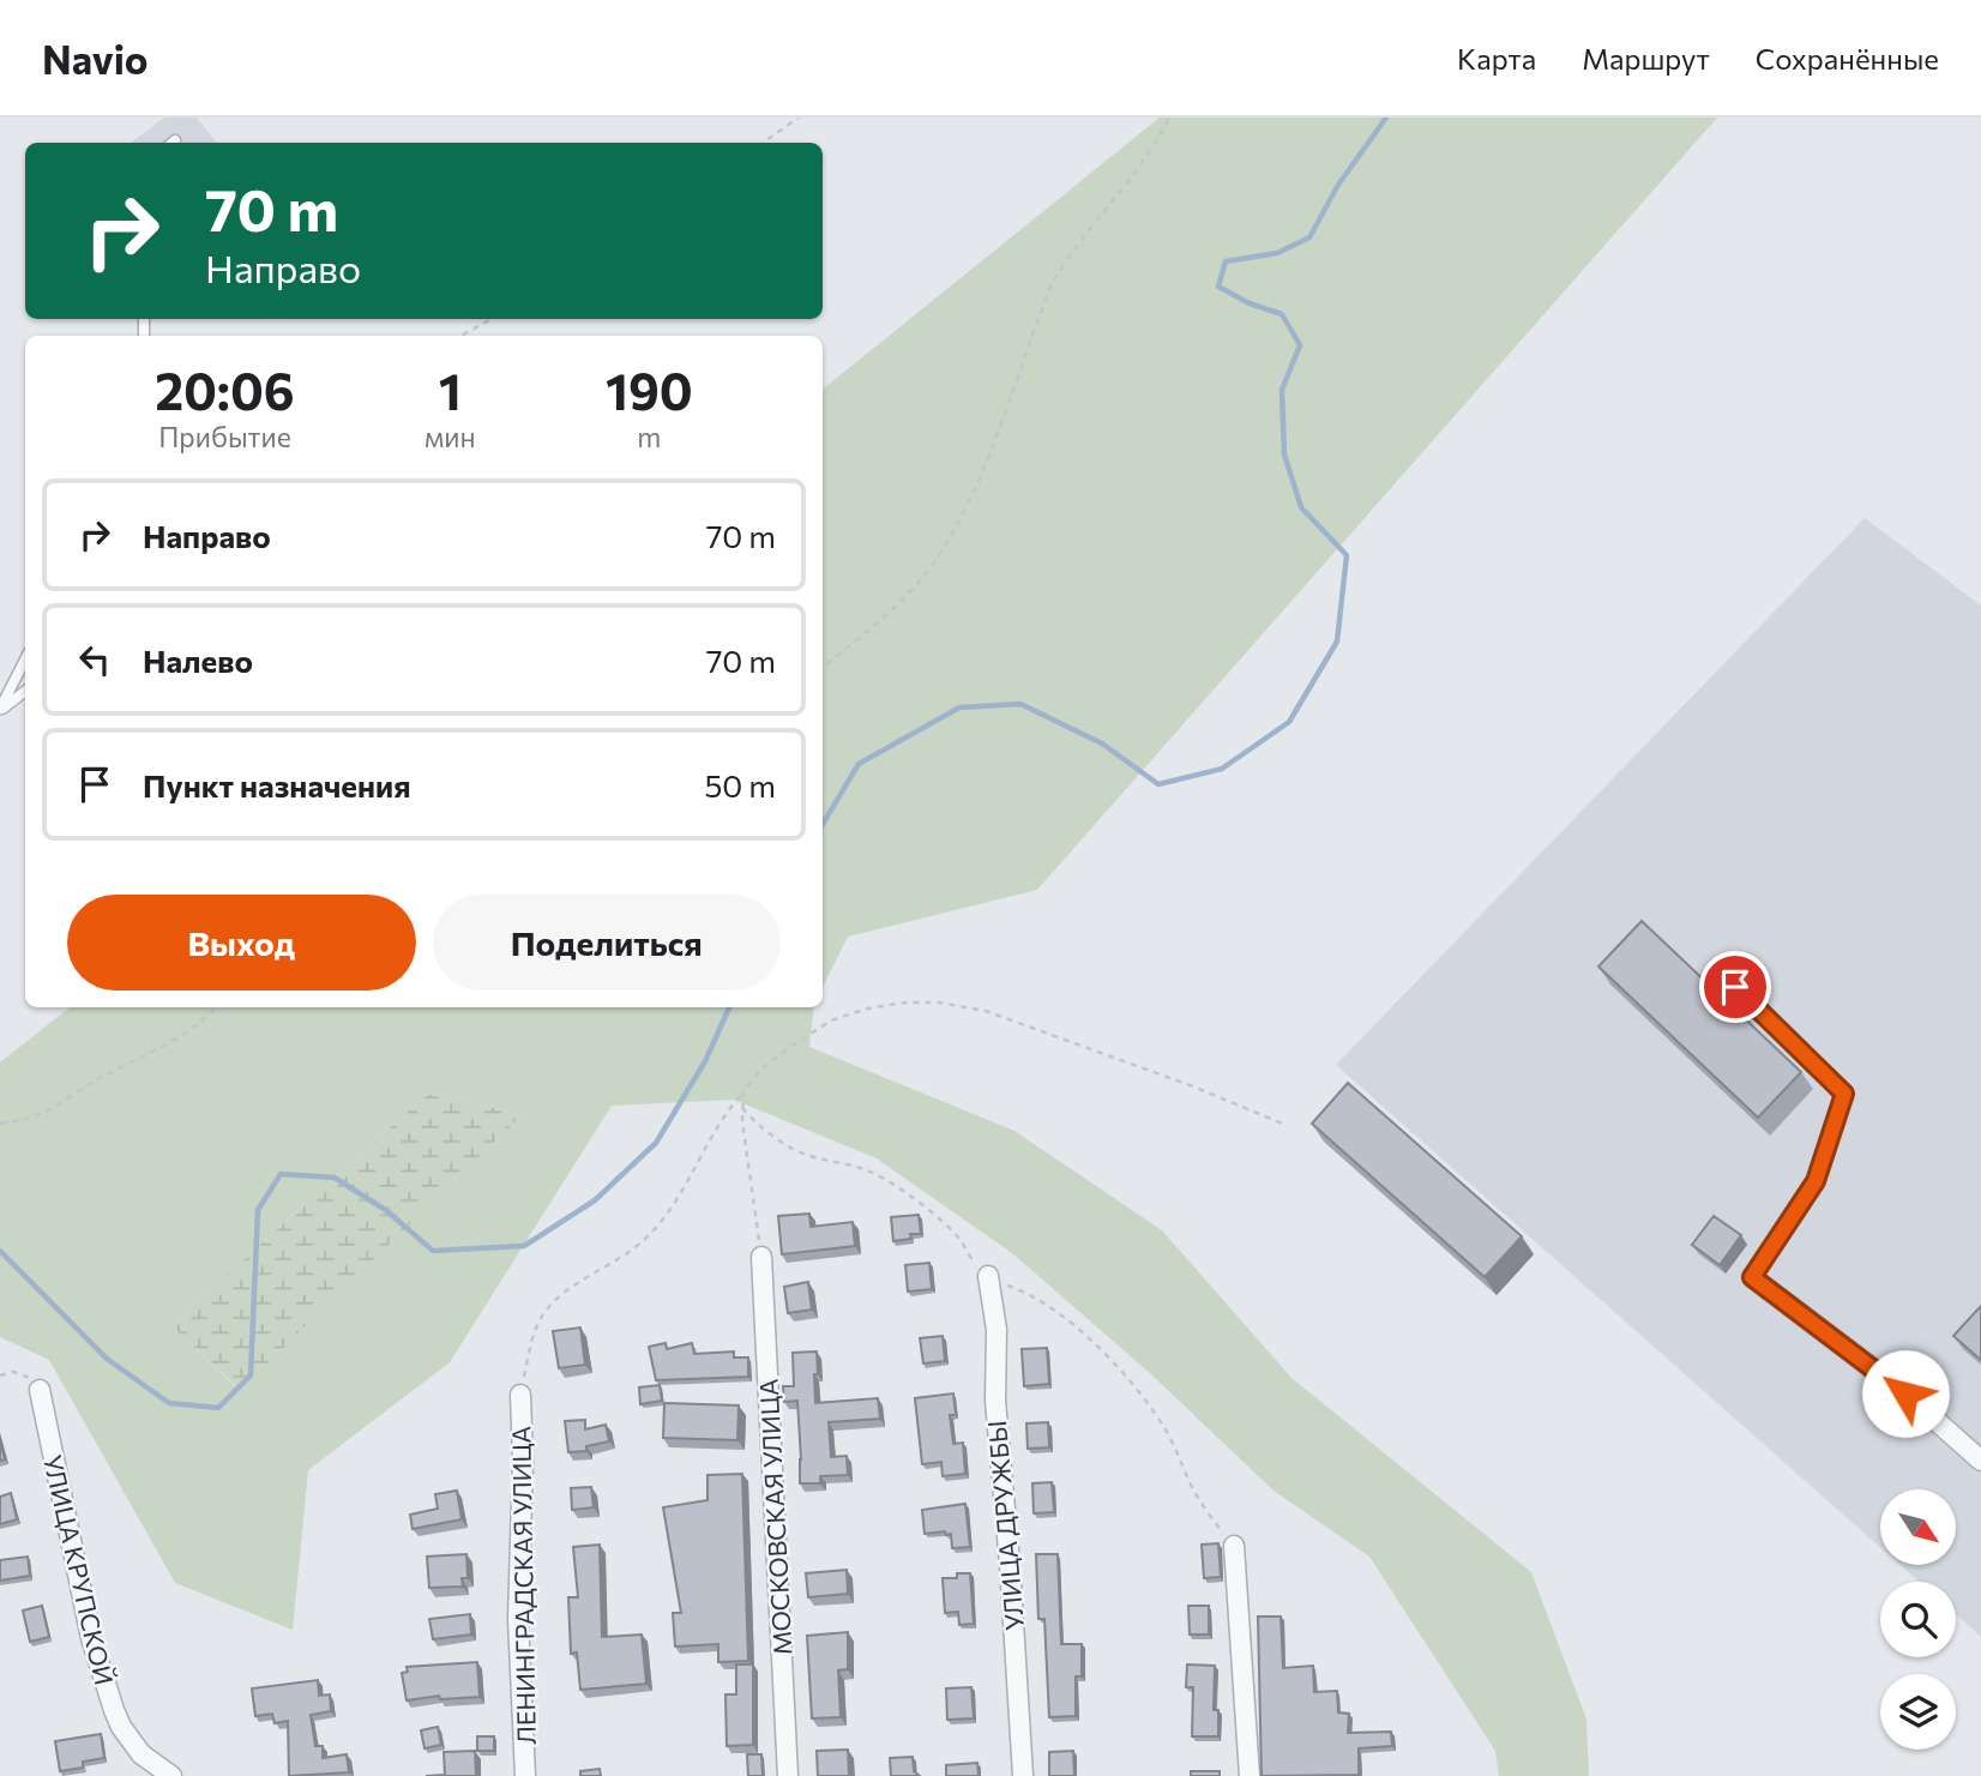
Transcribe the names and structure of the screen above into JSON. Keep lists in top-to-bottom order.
{
  "streets": {
    "street": [
      "МОСКОВСКАЯ УЛИЦА",
      "УЛИЦА ДРУЖБЫ",
      "УЛИЦА КРУПСКОЙ",
      "ЛЕНИНГРАДСКАЯ УЛИЦА"
    ]
  },
  "north": "bottom right",
  "page": {
    "header": "Navio",
    "nav": ["Карта", "Маршрут", "Сохранённые"],
    "turn": ["70 m", "Направо"],
    "eta": [
      "20:06",
      "Прибытие",
      "1",
      "мин",
      "190",
      "m"
    ],
    "list": [
      {
        "name": "Направо",
        "value": "70 m"
      },
      {
        "name": "Налево",
        "value": "70 m"
      },
      {
        "name": "Пункт назначения",
        "value": "50 m"
      }
    ],
    "buttons": ["Выход", "Поделиться"]
  }
}
